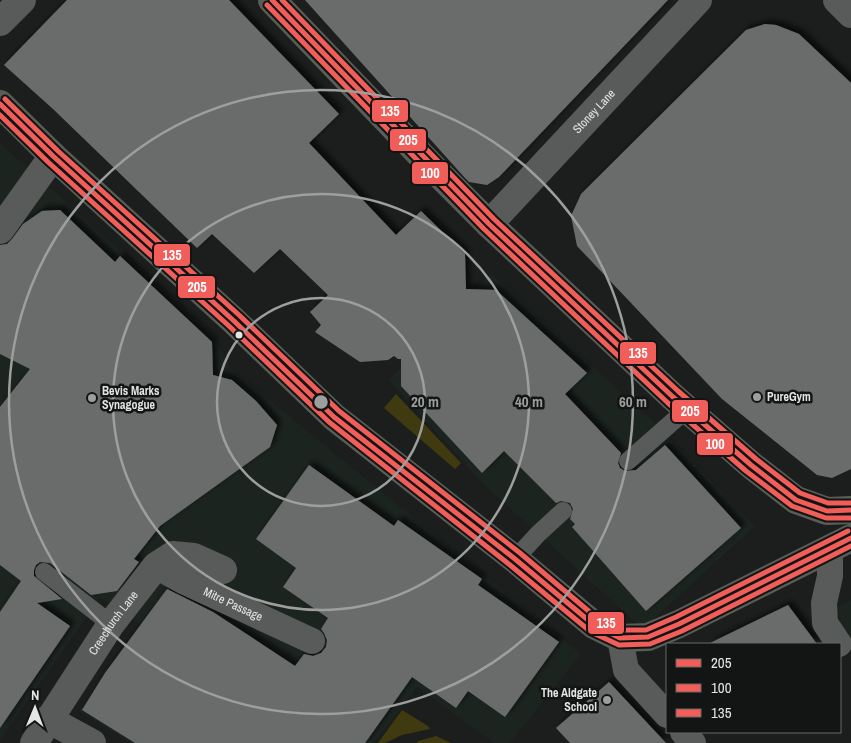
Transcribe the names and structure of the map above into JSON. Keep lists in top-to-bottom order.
{
  "streets": {
    "street": ["Stoney Lane", "Mitre Passage", "Creechurch Lane"]
  },
  "crossings": [
    ["Mitre Passage", "Creechurch Lane"]
  ],
  "places": ["PureGym", "Bevis Marks Synagogue", "The Aldgate School"],
  "lines": ["transit line 205", "transit line 135", "transit line 100"],
  "legend": ["205", "100", "135"],
  "north": "top",
  "rings": ["20 m", "40 m", "60 m"]
}
